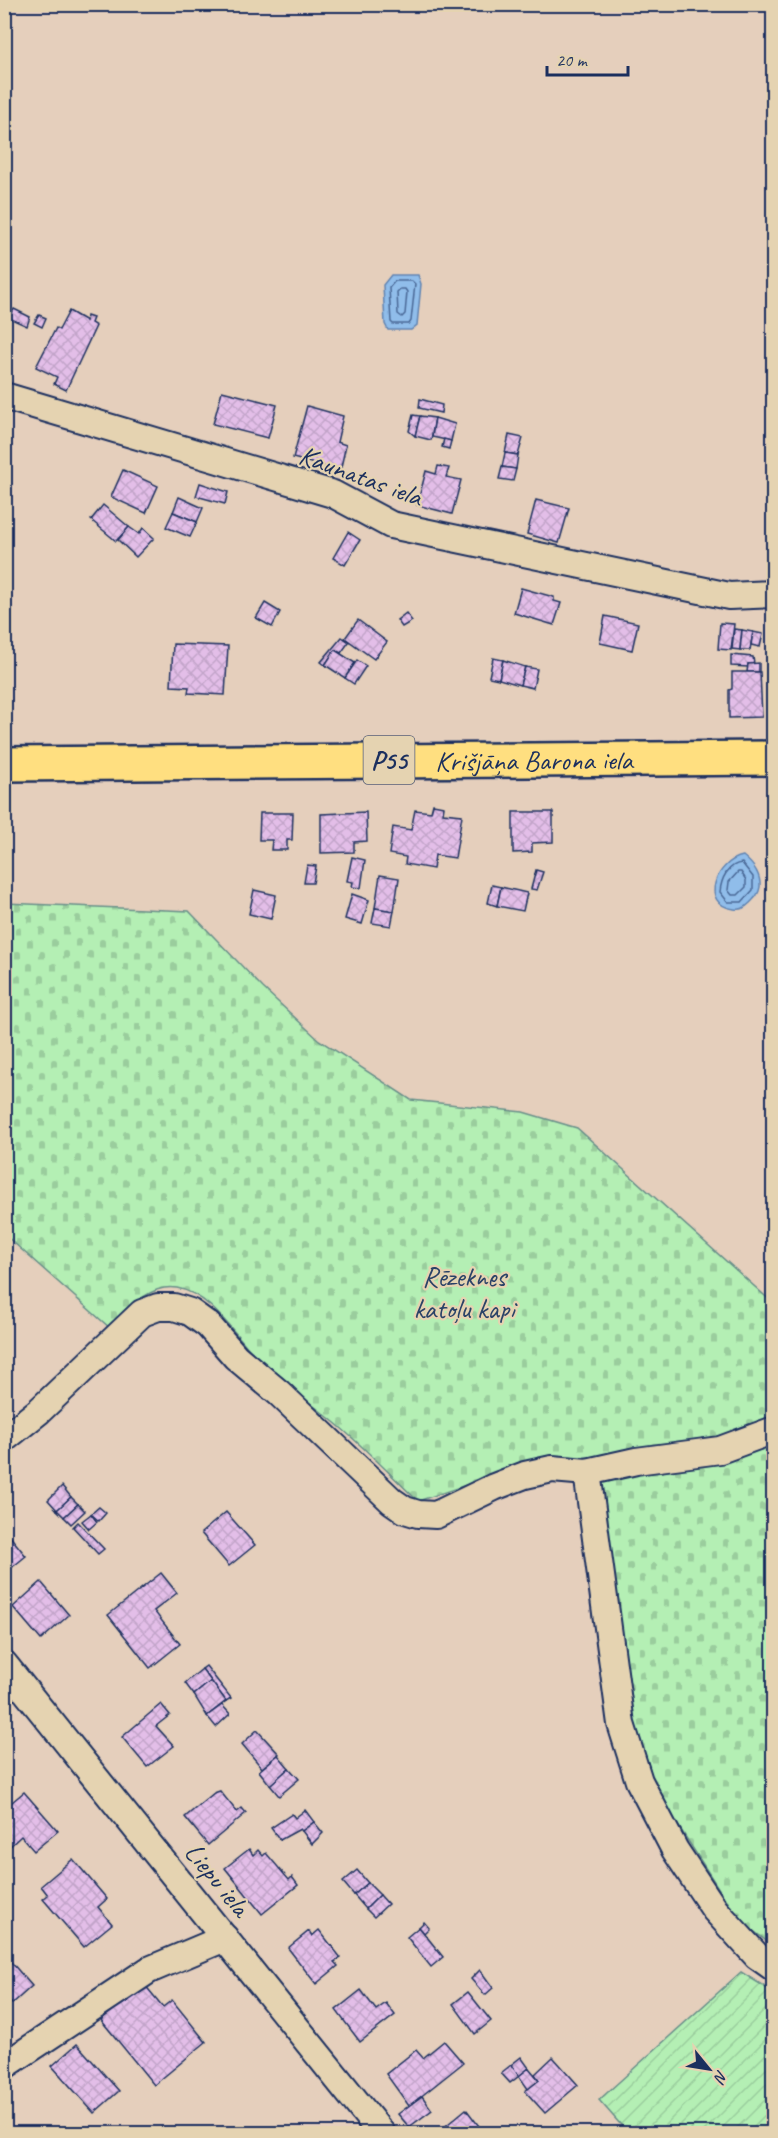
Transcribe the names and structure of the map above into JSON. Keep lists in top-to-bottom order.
{
  "streets": {
    "main road": ["P55", "Krišjāņa Barona iela"],
    "street": ["Kaunatas iela", "Liepu iela"]
  },
  "parks": ["Rēzeknes katoļu kapi"],
  "scale_bar": "20 m",
  "north": "bottom right"
}
